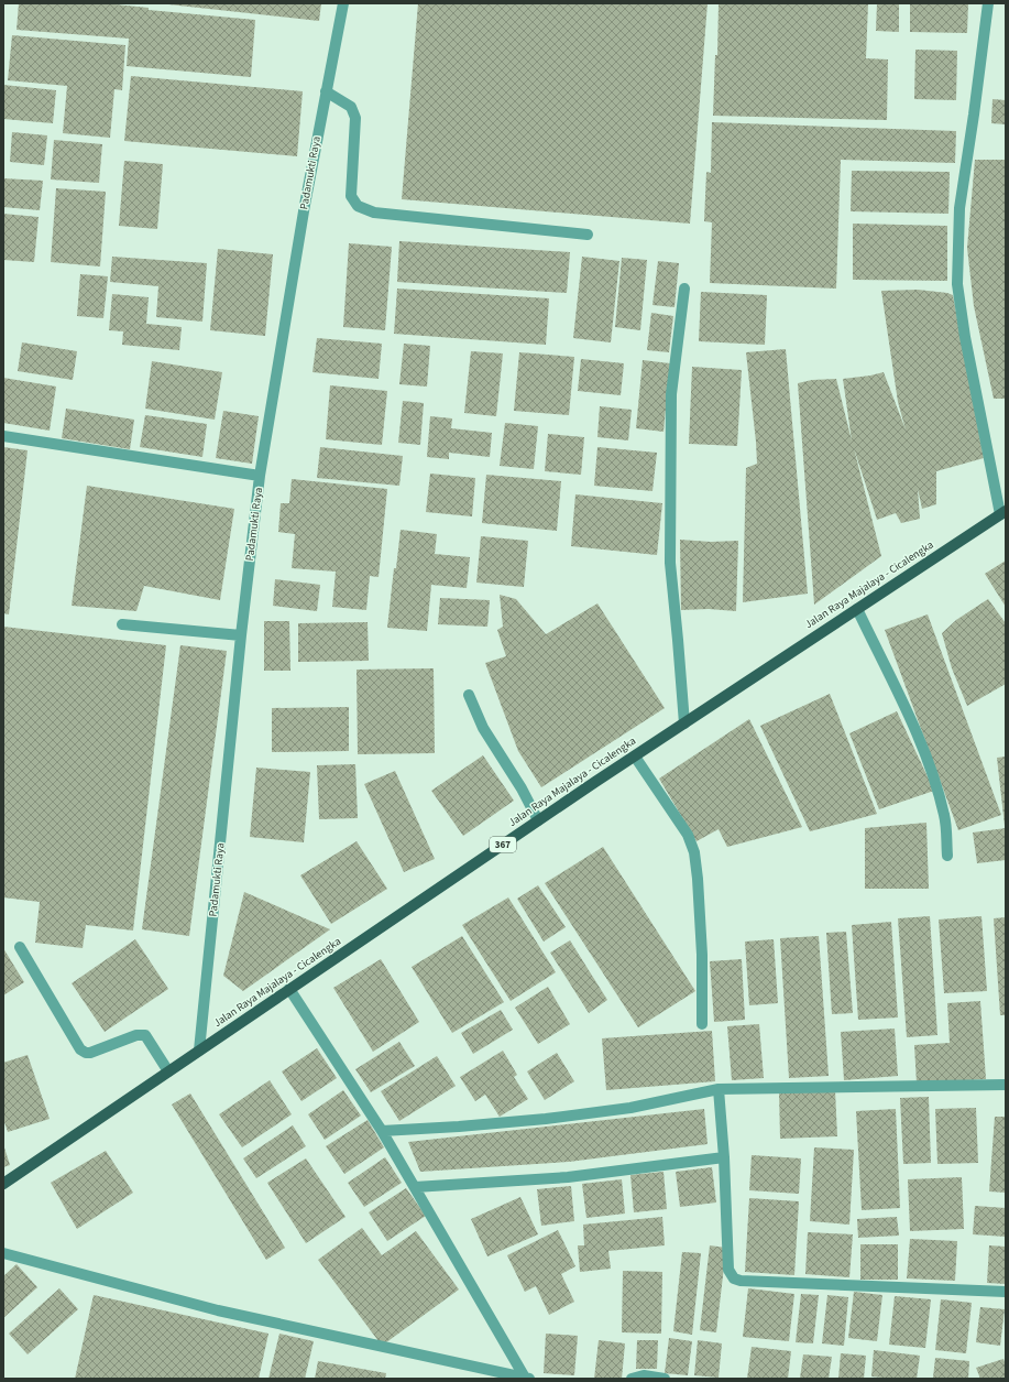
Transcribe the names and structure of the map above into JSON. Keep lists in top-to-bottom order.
{
  "streets": {
    "main road": ["Jalan Raya Majalaya - Cicalengka", "367"],
    "street": ["Padamukti Raya"]
  },
  "crossings": [
    ["Padamukti Raya", "Jalan Raya Majalaya - Cicalengka"]
  ]
}
